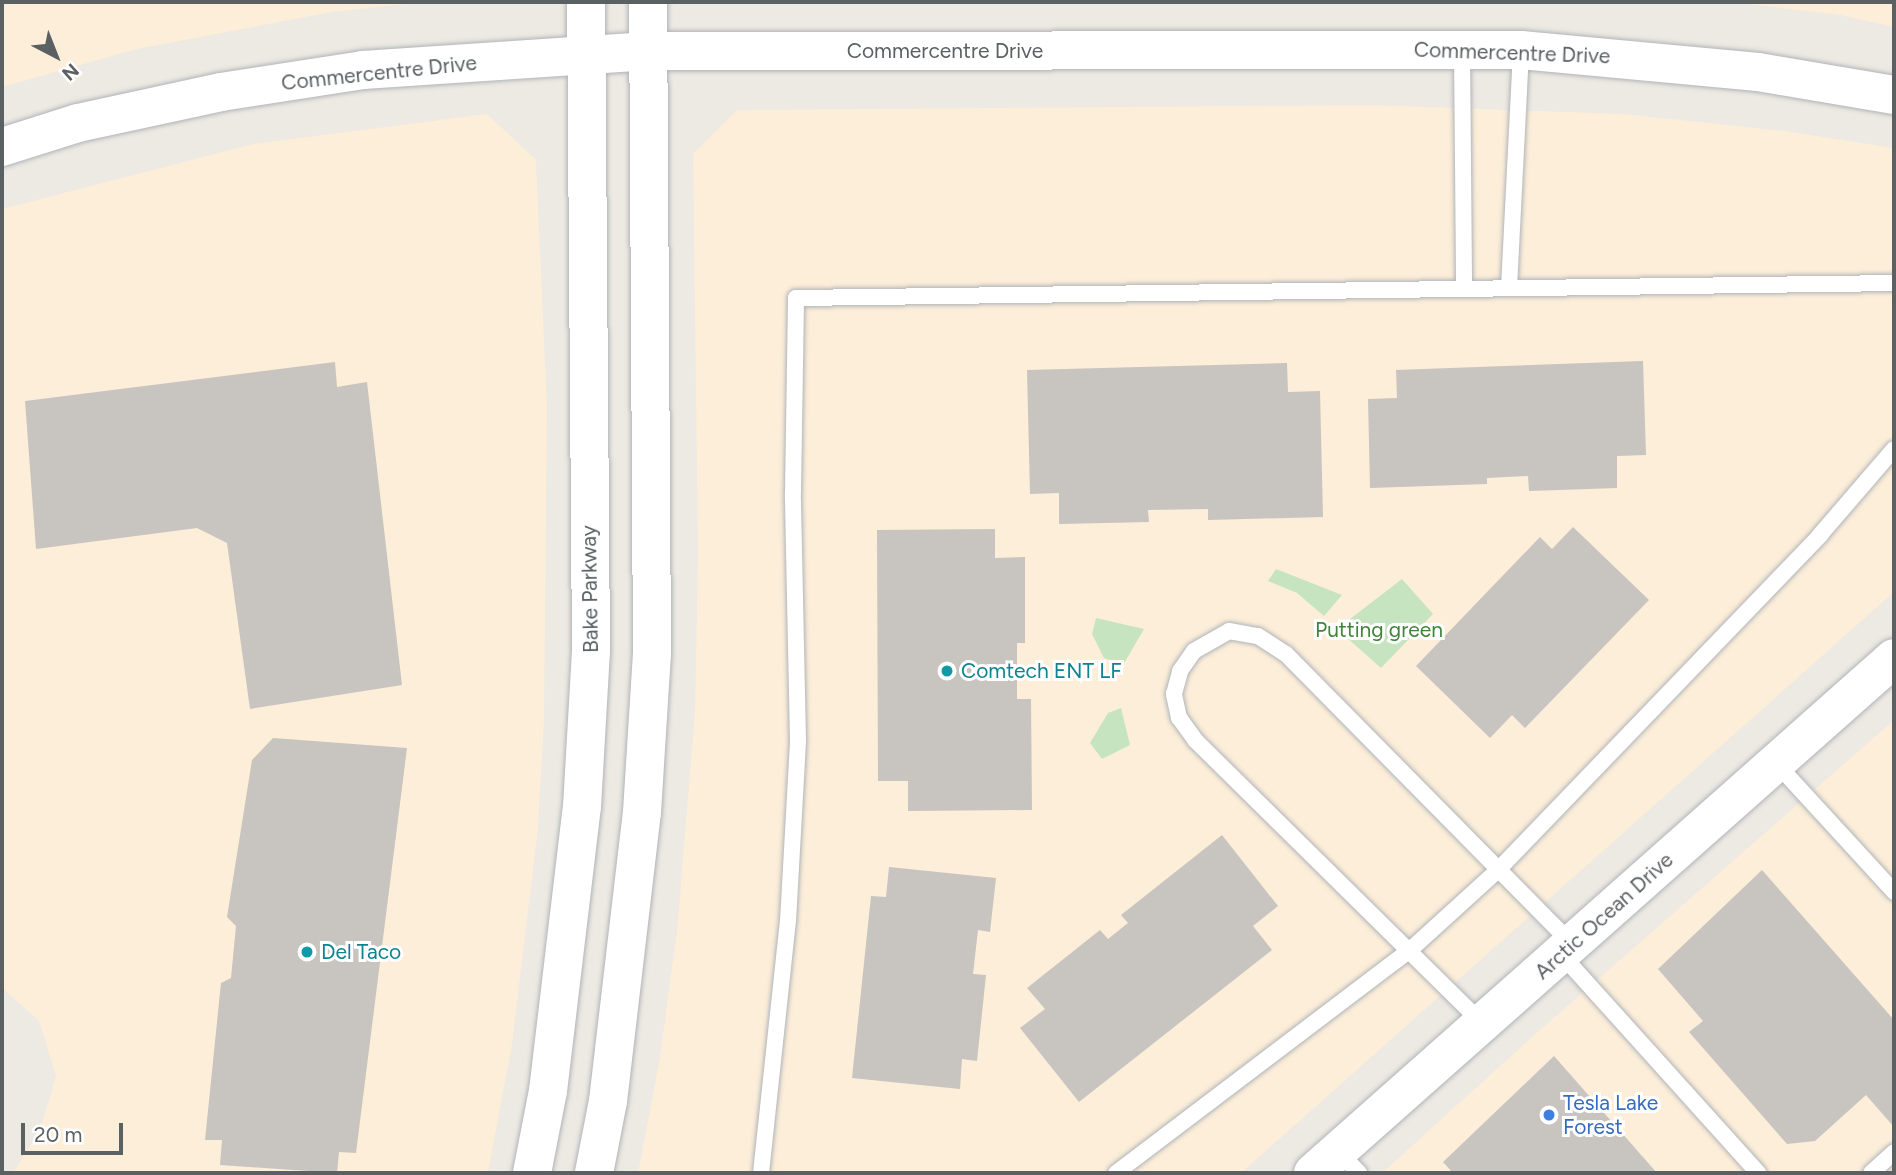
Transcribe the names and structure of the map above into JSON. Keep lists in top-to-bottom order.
{
  "streets": {
    "street": ["Commercentre Drive", "Bake Parkway", "Arctic Ocean Drive"]
  },
  "crossings": [
    ["Commercentre Drive", "Bake Parkway"]
  ],
  "parks": ["Putting green"],
  "places": ["Comtech ENT LF", "Del Taco", "Tesla Lake Forest"],
  "scale_bar": "20 m",
  "north": "bottom right"
}
